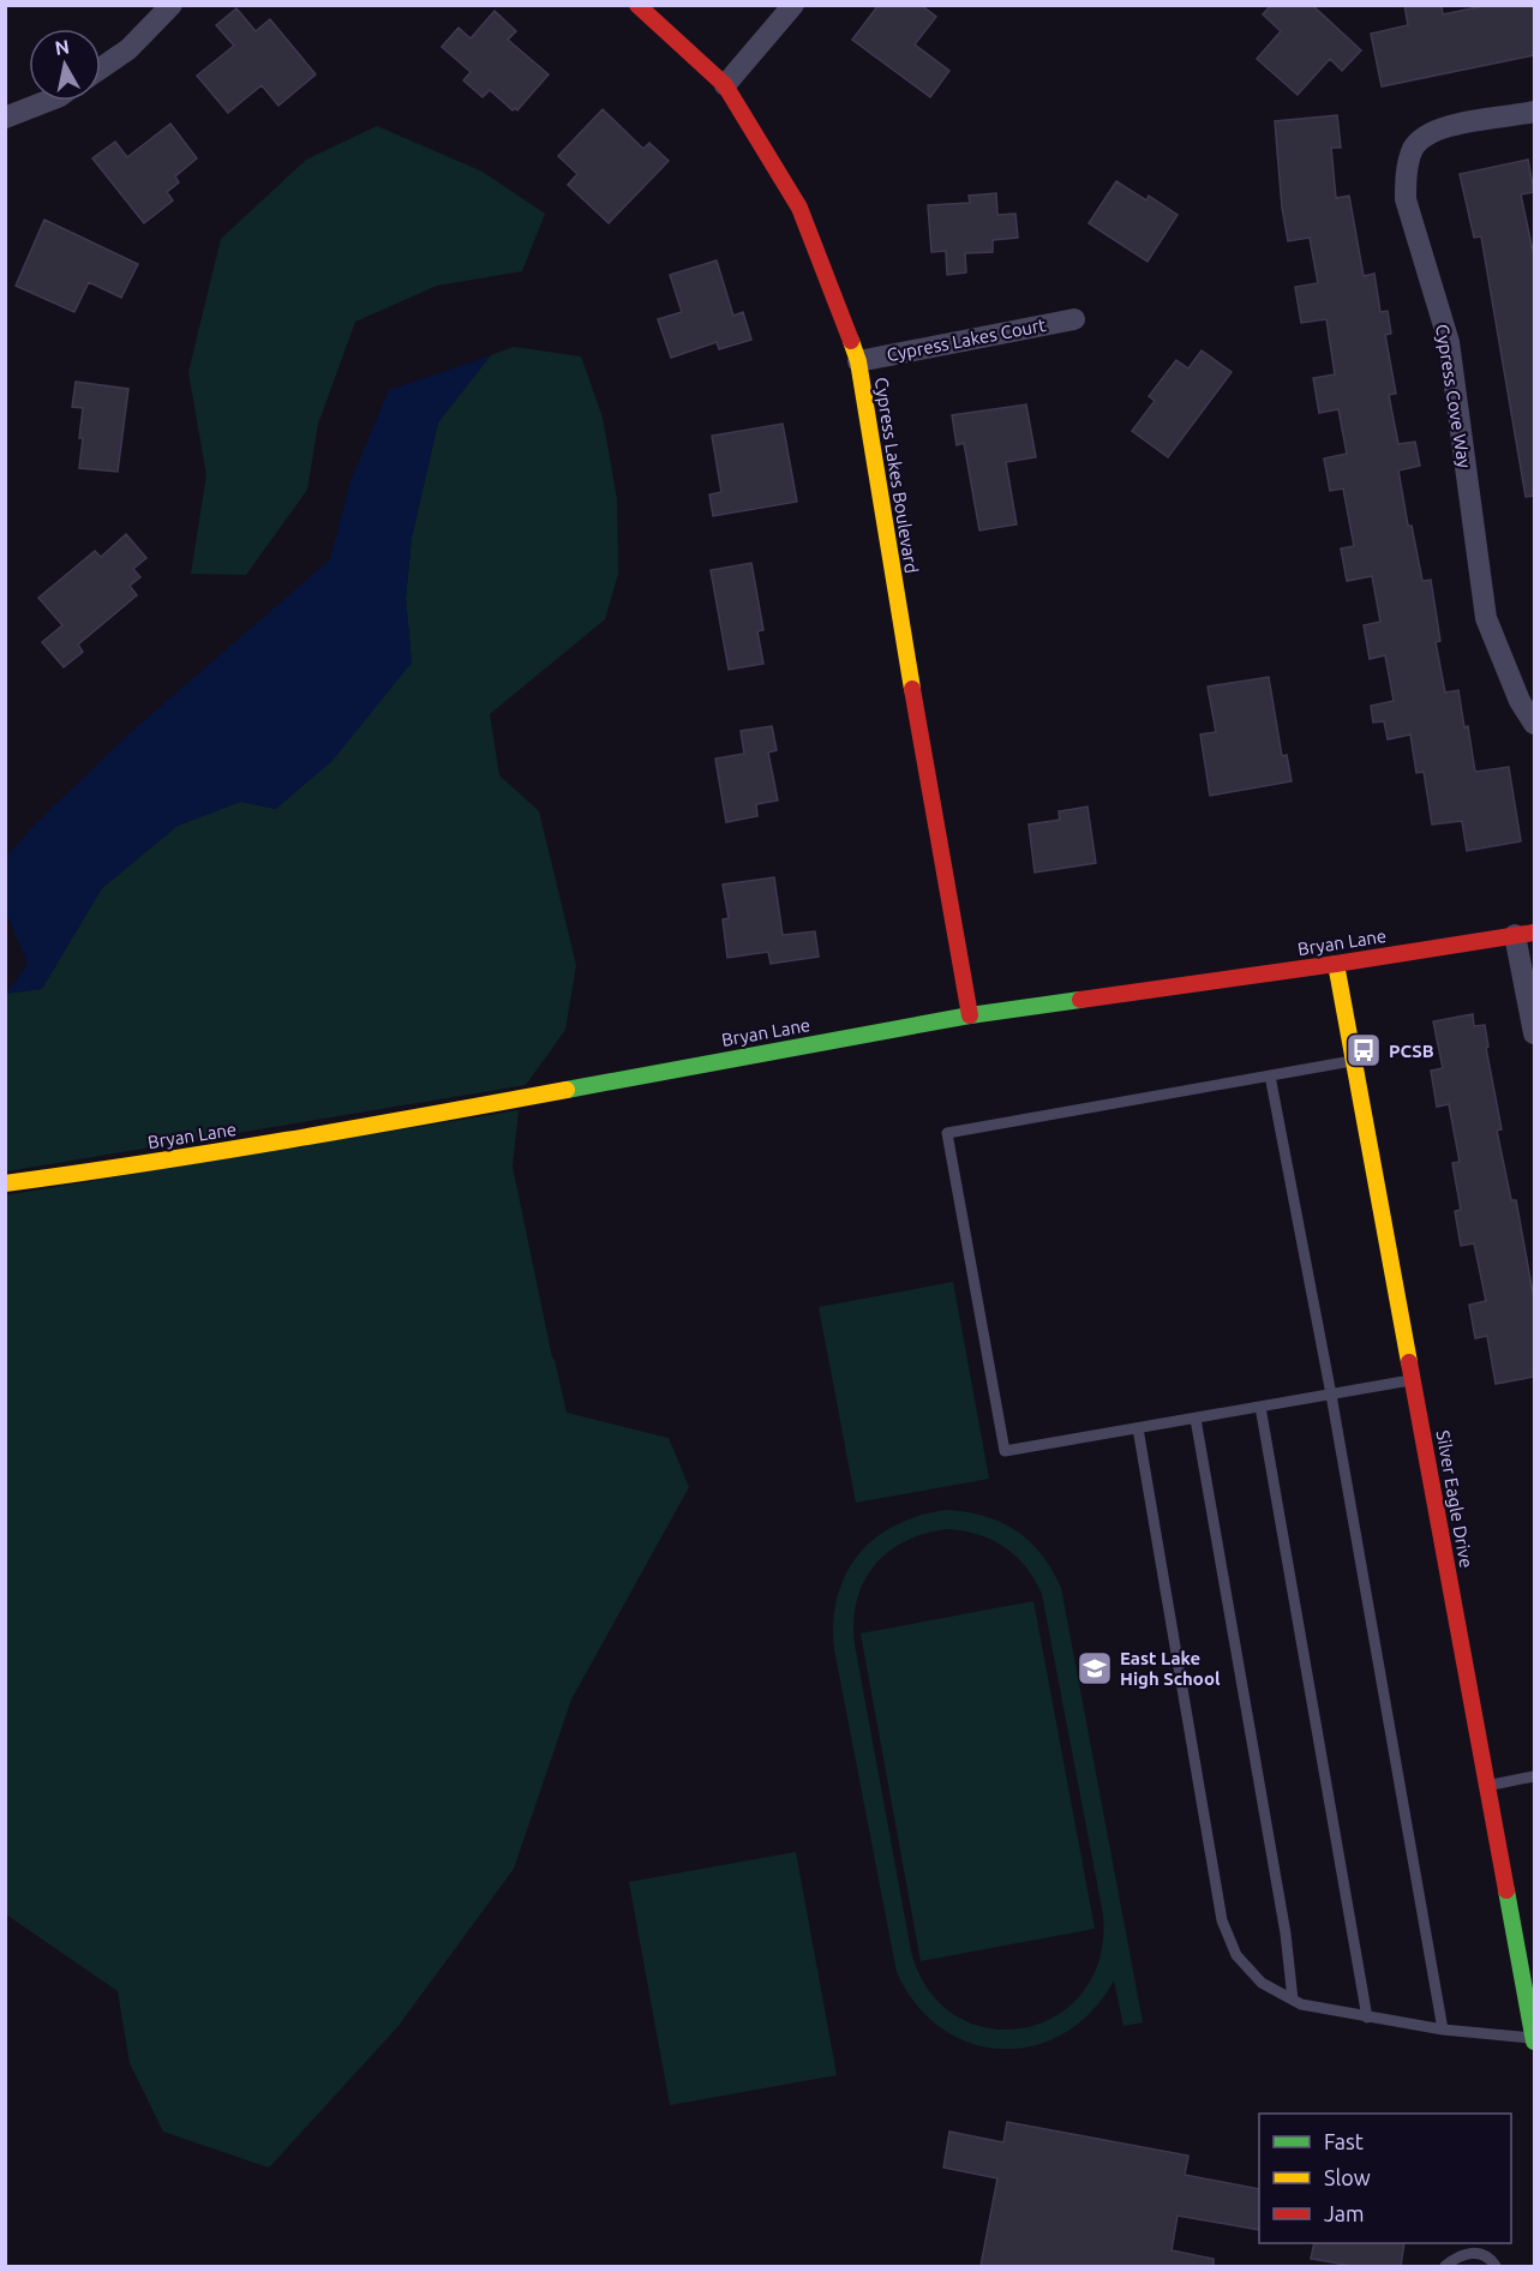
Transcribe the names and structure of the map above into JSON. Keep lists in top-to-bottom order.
{
  "streets": {
    "street": [
      "Cypress Lakes Court",
      "Cypress Cove Way",
      "Cypress Lakes Boulevard",
      "Bryan Lane",
      "Silver Eagle Drive"
    ]
  },
  "crossings": [
    ["Cypress Lakes Court", "Cypress Lakes Boulevard"],
    ["Cypress Lakes Boulevard", "Bryan Lane"],
    ["Bryan Lane", "Silver Eagle Drive"]
  ],
  "places": {
    "bus stop": ["PCSB"],
    "school or university": ["East Lake High School"]
  },
  "legend": ["Fast", "Slow", "Jam"],
  "north": "top"
}
